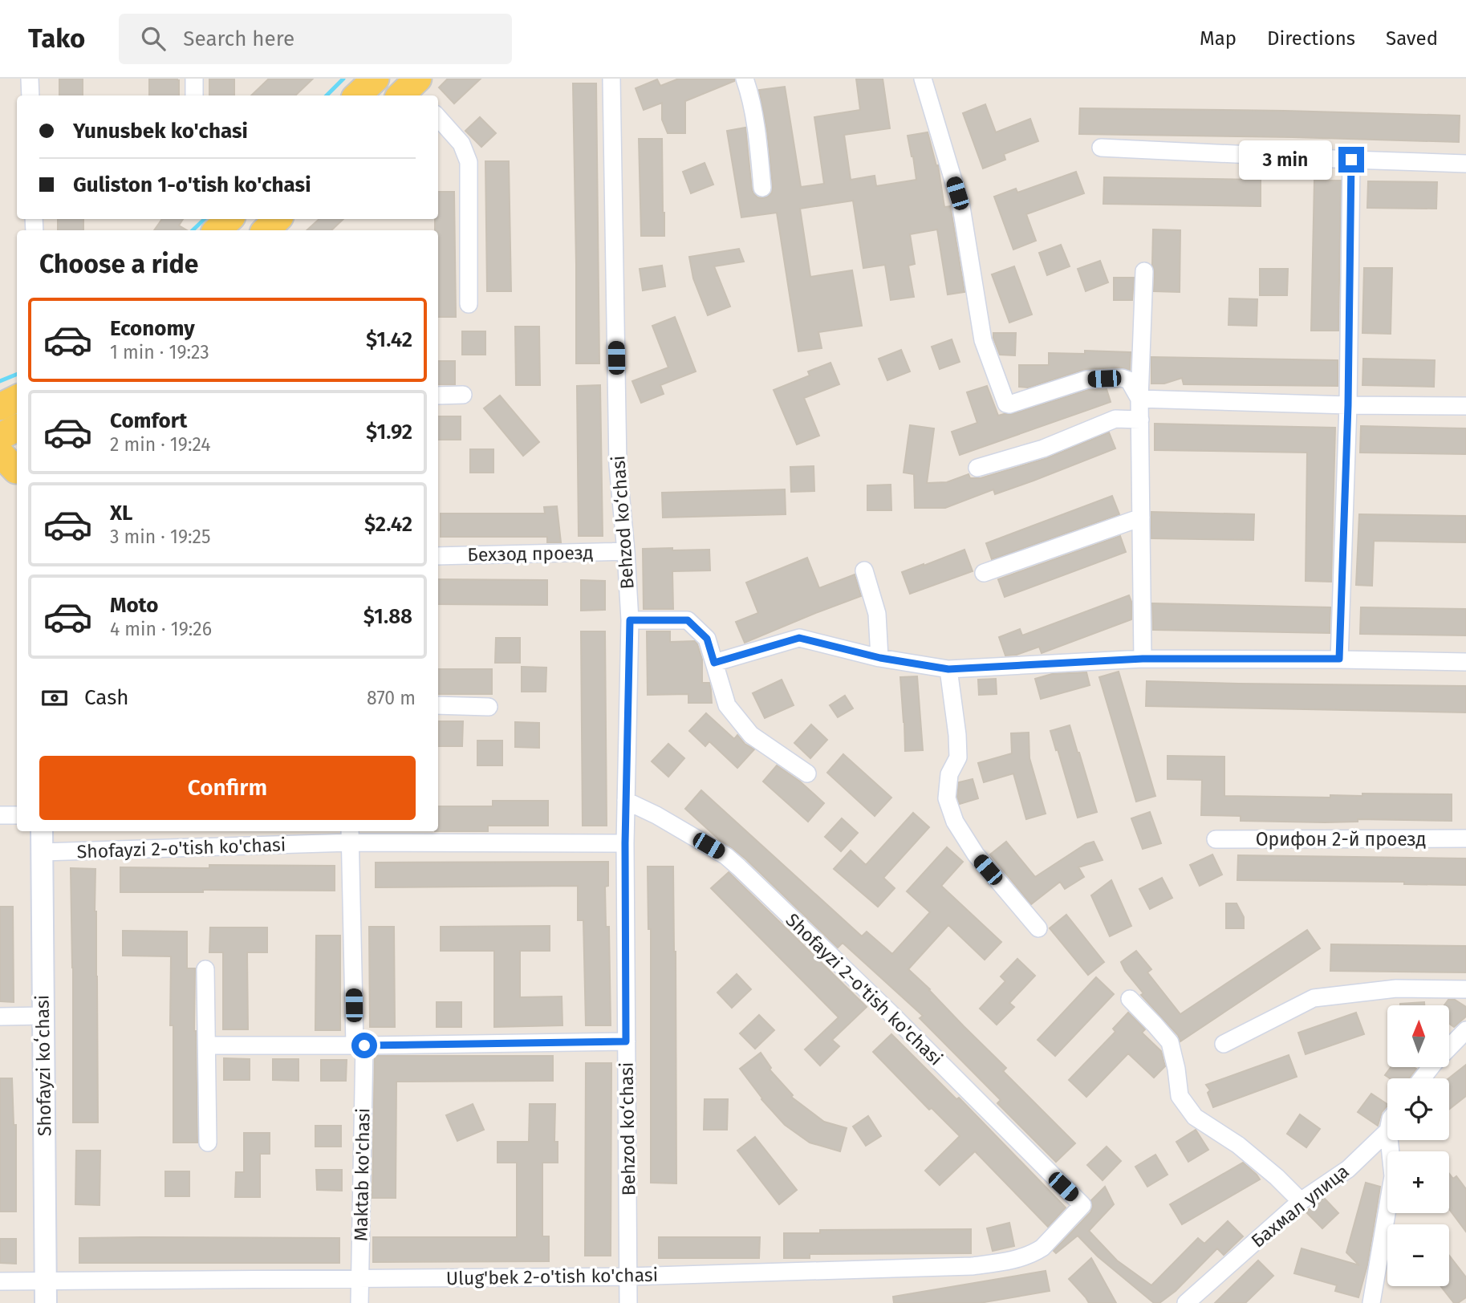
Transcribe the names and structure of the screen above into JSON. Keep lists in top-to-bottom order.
{
  "streets": {
    "street": [
      "Behzod ko‘chasi",
      "Бехзод проезд",
      "Орифон 2-й проезд",
      "Shofayzi 2-o'tish ko'chasi",
      "Shofayzi koʻchasi",
      "Maktab ko'chasi",
      "Бахмал улица",
      "Ulug'bek 2-o'tish ko'chasi"
    ]
  },
  "crossings": [
    ["Behzod ko‘chasi", "Бехзод проезд"],
    ["Behzod ko‘chasi", "Shofayzi 2-o'tish ko'chasi"],
    ["Behzod ko‘chasi", "Ulug'bek 2-o'tish ko'chasi"],
    ["Shofayzi 2-o'tish ko'chasi", "Shofayzi koʻchasi"],
    ["Shofayzi 2-o'tish ko'chasi", "Maktab ko'chasi"],
    ["Shofayzi 2-o'tish ko'chasi", "Ulug'bek 2-o'tish ko'chasi"],
    ["Shofayzi koʻchasi", "Ulug'bek 2-o'tish ko'chasi"],
    ["Maktab ko'chasi", "Ulug'bek 2-o'tish ko'chasi"]
  ],
  "north": "top",
  "page": {
    "header": "Tako",
    "search": "Search here",
    "nav": ["Map", "Directions", "Saved"],
    "banner": ["Yunusbek ko'chasi", "Guliston 1-o'tish ko'chasi"],
    "bubble": "3 min",
    "heading": "Choose a ride",
    "list": [
      {
        "name": "Economy",
        "note": "1 min · 19:23",
        "value": "$1.42"
      },
      {
        "name": "Comfort",
        "note": "2 min · 19:24",
        "value": "$1.92"
      },
      {
        "name": "XL",
        "note": "3 min · 19:25",
        "value": "$2.42"
      },
      {
        "name": "Moto",
        "note": "4 min · 19:26",
        "value": "$1.88"
      }
    ],
    "pay": ["Cash", "870 m"],
    "buttons": "Confirm",
    "map_buttons": ["+", "−"]
  }
}
